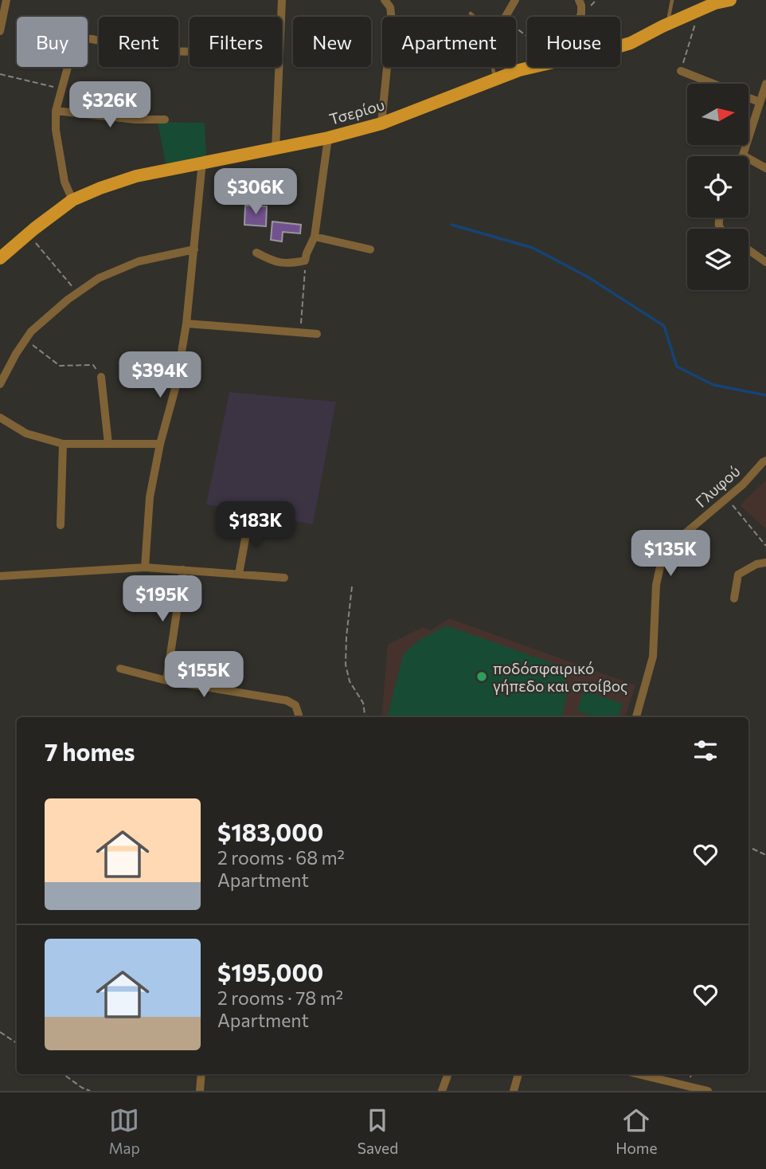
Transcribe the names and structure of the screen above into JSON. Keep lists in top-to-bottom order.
{
  "streets": {
    "main road": ["Τσερίου"],
    "street": ["Γλυφού"]
  },
  "places": ["ποδόσφαιρικό γήπεδο και στοίβος"],
  "north": "right",
  "page": {
    "chip": [
      "Buy",
      "Rent",
      "Filters",
      "New",
      "Apartment",
      "House"
    ],
    "price": [
      "$326K",
      "$306K",
      "$394K",
      "$183K",
      "$135K",
      "$195K",
      "$155K"
    ],
    "heading": "7 homes",
    "list": [
      {
        "name": "$183,000",
        "note": "2 rooms · 68 m² · Apartment"
      },
      {
        "name": "$195,000",
        "note": "2 rooms · 78 m² · Apartment"
      }
    ],
    "tabs": ["Map", "Saved", "Home"]
  }
}
